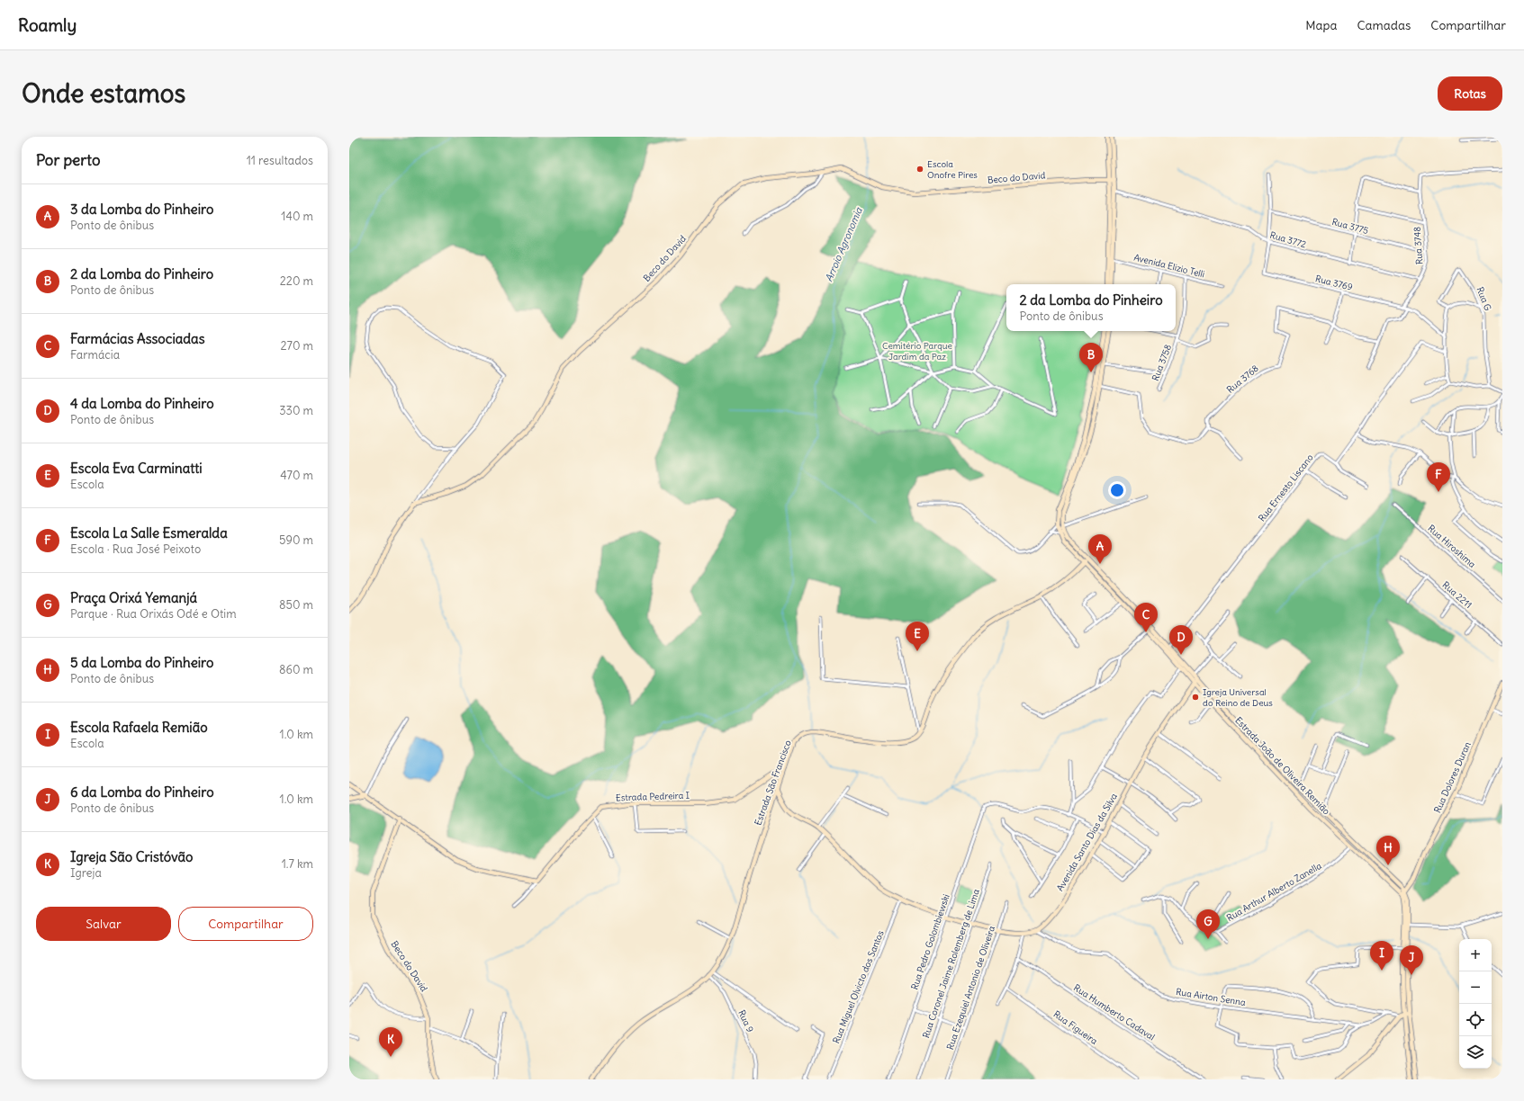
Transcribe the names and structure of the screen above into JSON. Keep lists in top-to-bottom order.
{
  "streets": {
    "main road": [
      "Beco do David",
      "Estrada João de Oliveira Remião",
      "Rua Dolores Duran",
      "Estrada São Francisco",
      "Estrada Pedreira I",
      "Avenida Santo Dias da Silva"
    ],
    "street": [
      "Rua 3775",
      "Rua 3772",
      "Rua 3748",
      "Avenida Elizio Telli",
      "Rua 3769",
      "Rua G",
      "Rua 3758",
      "Rua 3768",
      "Rua Ernesto Liscano",
      "Rua Hiroshima",
      "Rua 2211",
      "Rua Arthur Alberto Zanella",
      "Rua Pedro Golombiewski",
      "Rua Coronel Jaime Rolemberg de Lima",
      "Rua Miguel Olvicto dos Santos",
      "Rua Ezequiel Antonio de Oliveira",
      "Rua Airton Senna",
      "Rua Humberto Cadaval",
      "Rua 9",
      "Rua Figueira"
    ]
  },
  "crossings": [
    ["Rua 3775", "Rua 3748"],
    ["Rua 3772", "Rua 3748"],
    ["Rua 3772", "Rua 3769"],
    ["Rua 3748", "Rua 3769"],
    ["Avenida Elizio Telli", "Rua 3758"],
    ["Rua Ernesto Liscano", "Estrada João de Oliveira Remião"],
    ["Estrada João de Oliveira Remião", "Rua Dolores Duran"],
    ["Estrada João de Oliveira Remião", "Avenida Santo Dias da Silva"],
    ["Estrada João de Oliveira Remião", "Rua Arthur Alberto Zanella"],
    ["Estrada São Francisco", "Estrada Pedreira I"],
    ["Estrada São Francisco", "Avenida Santo Dias da Silva"],
    ["Estrada São Francisco", "Rua 9"],
    ["Avenida Santo Dias da Silva", "Rua Pedro Golombiewski"],
    ["Avenida Santo Dias da Silva", "Rua Coronel Jaime Rolemberg de Lima"],
    ["Avenida Santo Dias da Silva", "Rua Miguel Olvicto dos Santos"],
    ["Avenida Santo Dias da Silva", "Rua Ezequiel Antonio de Oliveira"],
    ["Avenida Santo Dias da Silva", "Rua Airton Senna"]
  ],
  "water": ["Arroio Agronomia"],
  "parks": ["Cemitério Parque Jardim da Paz"],
  "places": ["Escola Onofre Pires", "Igreja Universal do Reino de Deus"],
  "page": {
    "header": "Roamly",
    "nav": ["Mapa", "Camadas", "Compartilhar"],
    "buttons": [
      "Rotas",
      ["Salvar", "Compartilhar"]
    ],
    "title": "Onde estamos",
    "heading": ["Por perto", "11 resultados"],
    "list": [
      {
        "mark": "A",
        "name": "3 da Lomba do Pinheiro",
        "note": "Ponto de ônibus",
        "value": "140 m"
      },
      {
        "mark": "B",
        "name": "2 da Lomba do Pinheiro",
        "note": "Ponto de ônibus",
        "value": "220 m"
      },
      {
        "mark": "C",
        "name": "Farmácias Associadas",
        "note": "Farmácia",
        "value": "270 m"
      },
      {
        "mark": "D",
        "name": "4 da Lomba do Pinheiro",
        "note": "Ponto de ônibus",
        "value": "330 m"
      },
      {
        "mark": "E",
        "name": "Escola Eva Carminatti",
        "note": "Escola",
        "value": "470 m"
      },
      {
        "mark": "F",
        "name": "Escola La Salle Esmeralda",
        "note": "Escola · Rua José Peixoto",
        "value": "590 m"
      },
      {
        "mark": "G",
        "name": "Praça Orixá Yemanjá",
        "note": "Parque · Rua Orixás Odé e Otim",
        "value": "850 m"
      },
      {
        "mark": "H",
        "name": "5 da Lomba do Pinheiro",
        "note": "Ponto de ônibus",
        "value": "860 m"
      },
      {
        "mark": "I",
        "name": "Escola Rafaela Remião",
        "note": "Escola",
        "value": "1.0 km"
      },
      {
        "mark": "J",
        "name": "6 da Lomba do Pinheiro",
        "note": "Ponto de ônibus",
        "value": "1.0 km"
      },
      {
        "mark": "K",
        "name": "Igreja São Cristóvão",
        "note": "Igreja",
        "value": "1.7 km"
      }
    ],
    "popup": ["2 da Lomba do Pinheiro", "Ponto de ônibus"],
    "pins": [
      "B",
      "F",
      "A",
      "C",
      "E",
      "D",
      "H",
      "G",
      "I",
      "J",
      "K"
    ],
    "map_buttons": ["+", "−"]
  }
}
